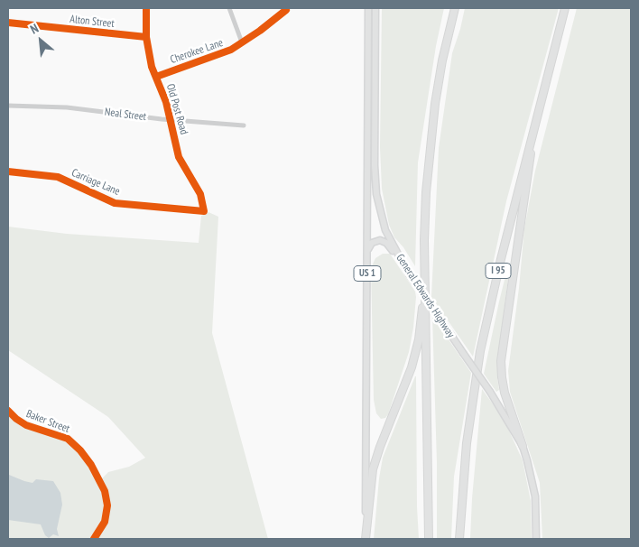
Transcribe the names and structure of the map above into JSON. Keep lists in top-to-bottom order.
{
  "streets": {
    "highway": ["I 95"],
    "main road": ["US 1", "General Edwards Highway"],
    "street": [
      "Alton Street",
      "Cherokee Lane",
      "Old Post Road",
      "Neal Street",
      "Carriage Lane",
      "Baker Street"
    ]
  },
  "crossings": [
    ["Alton Street", "Old Post Road"],
    ["Cherokee Lane", "Old Post Road"],
    ["Old Post Road", "Neal Street"],
    ["Old Post Road", "Carriage Lane"]
  ],
  "north": "top left"
}
